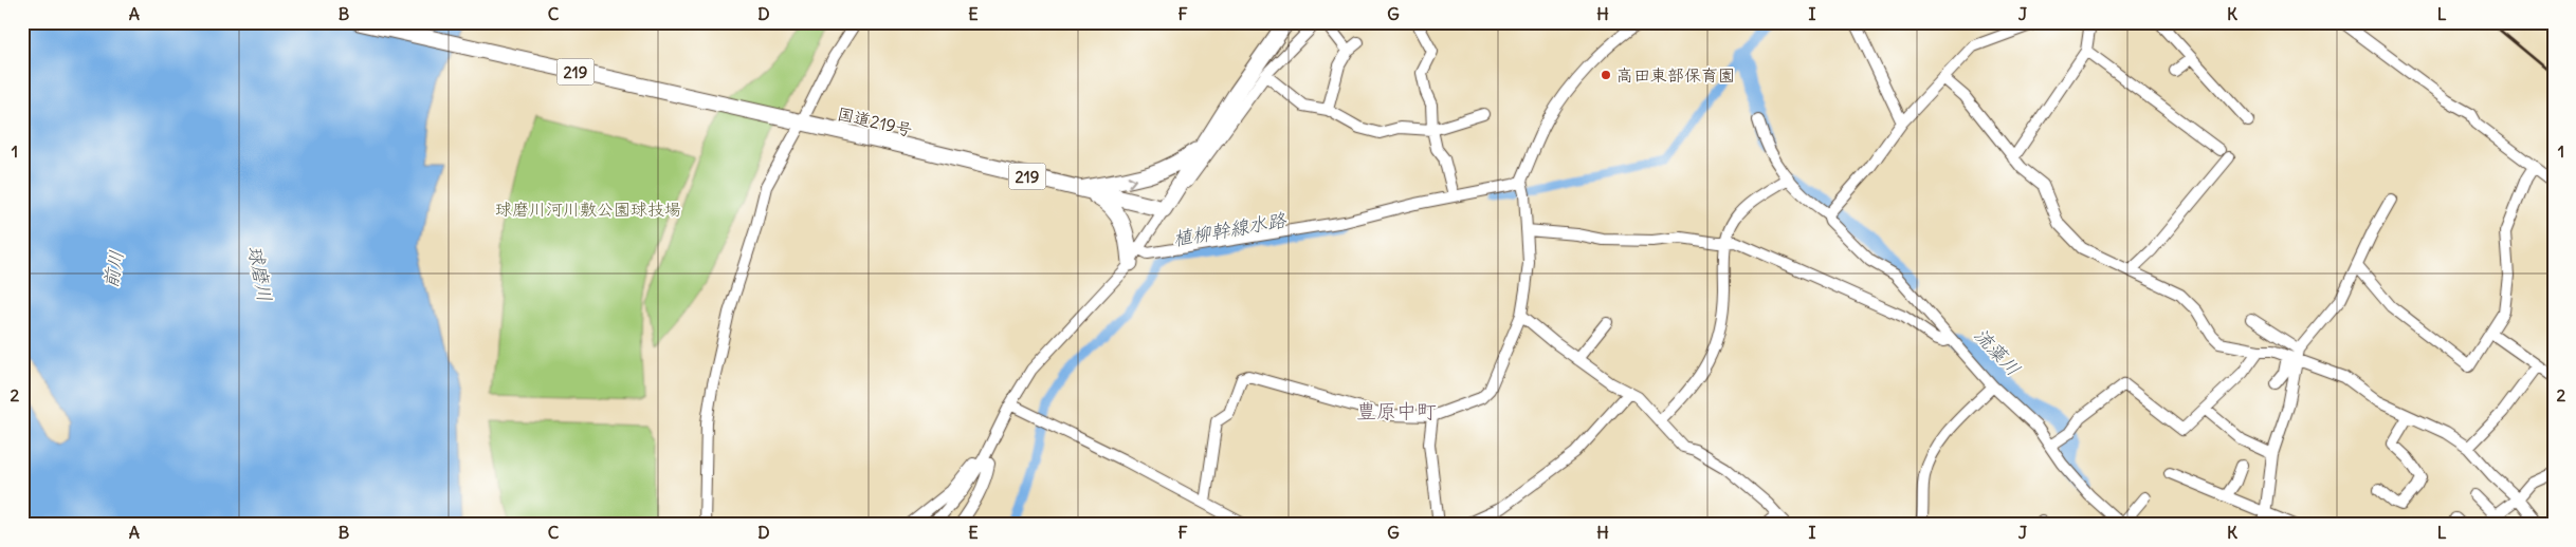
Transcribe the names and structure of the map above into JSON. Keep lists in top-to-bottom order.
{
  "streets": {
    "highway": ["219", "国道219号"]
  },
  "districts": ["豊原中町"],
  "water": [
    "植柳幹線水路",
    "前川",
    "球磨川",
    "流藻川"
  ],
  "parks": ["球磨川河川敷公園球技場"],
  "places": ["高田東部保育園"],
  "grid": {
    "columns": [
      "A",
      "B",
      "C",
      "D",
      "E",
      "F",
      "G",
      "H",
      "I",
      "J",
      "K",
      "L"
    ],
    "rows": ["1", "2"]
  }
}
